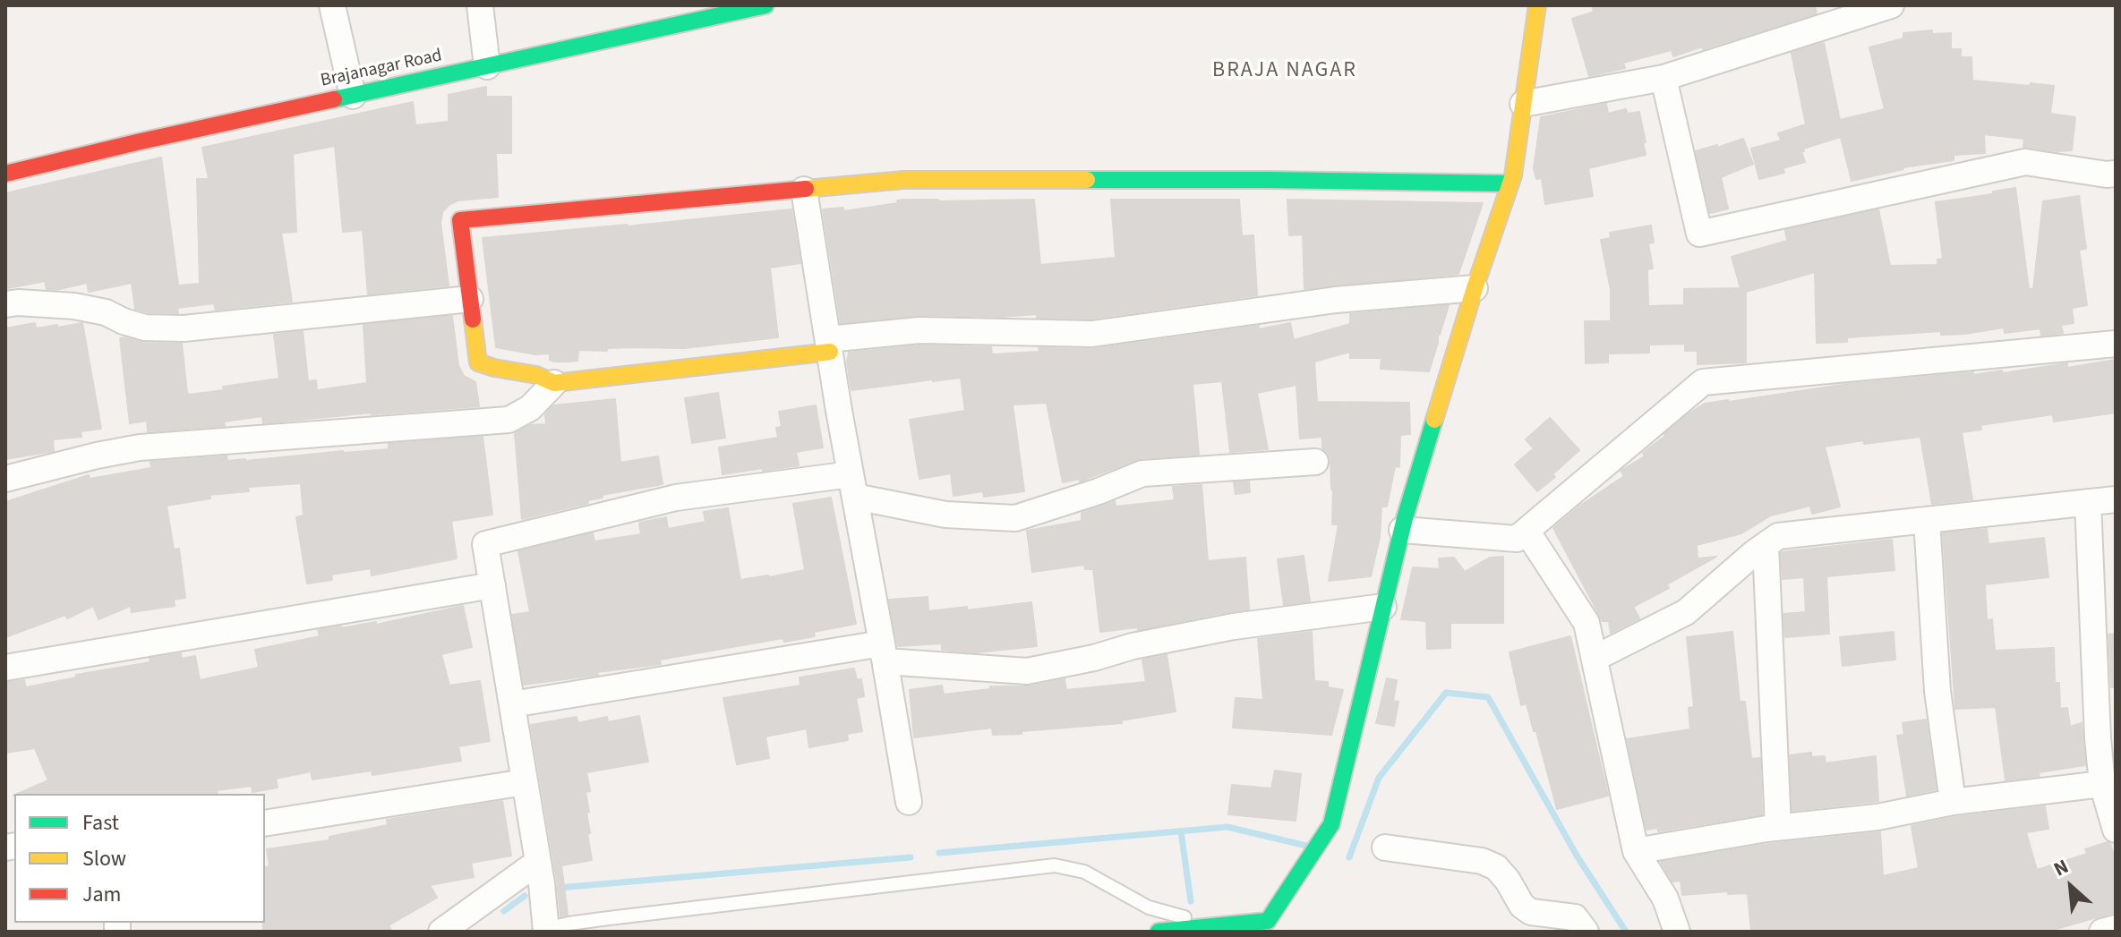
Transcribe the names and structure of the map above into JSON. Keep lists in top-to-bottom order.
{
  "streets": {
    "street": ["Brajanagar Road"]
  },
  "districts": ["BRAJA NAGAR"],
  "legend": ["Fast", "Slow", "Jam"],
  "north": "top left"
}
